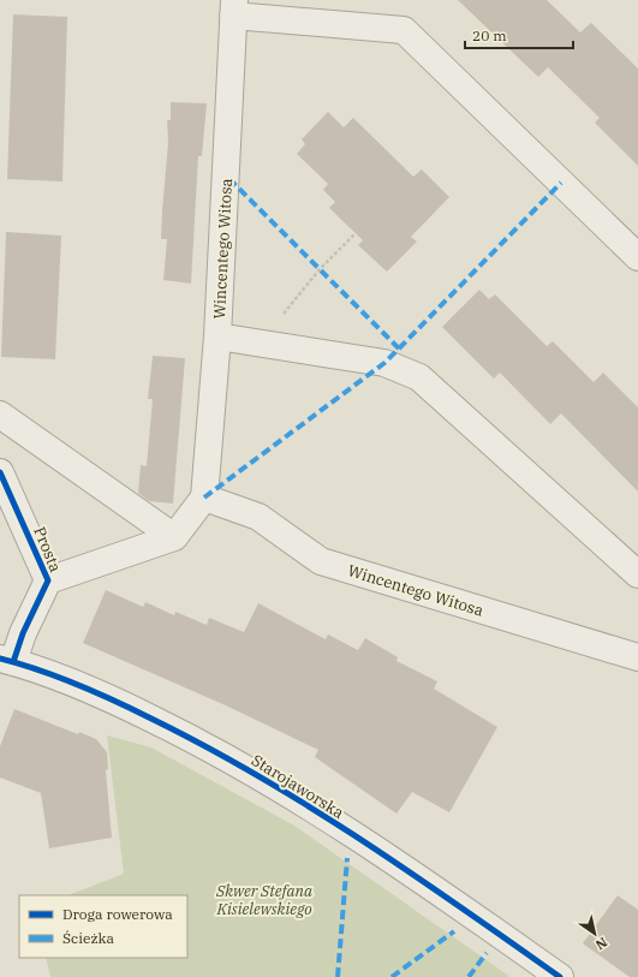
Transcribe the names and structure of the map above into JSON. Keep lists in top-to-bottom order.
{
  "streets": {
    "street": ["Wincentego Witosa", "Prosta", "Starojaworska"]
  },
  "crossings": [
    ["Prosta", "Starojaworska"]
  ],
  "parks": ["Skwer Stefana Kisielewskiego"],
  "legend": ["Droga rowerowa", "Ścieżka"],
  "scale_bar": "20 m",
  "north": "bottom right"
}
